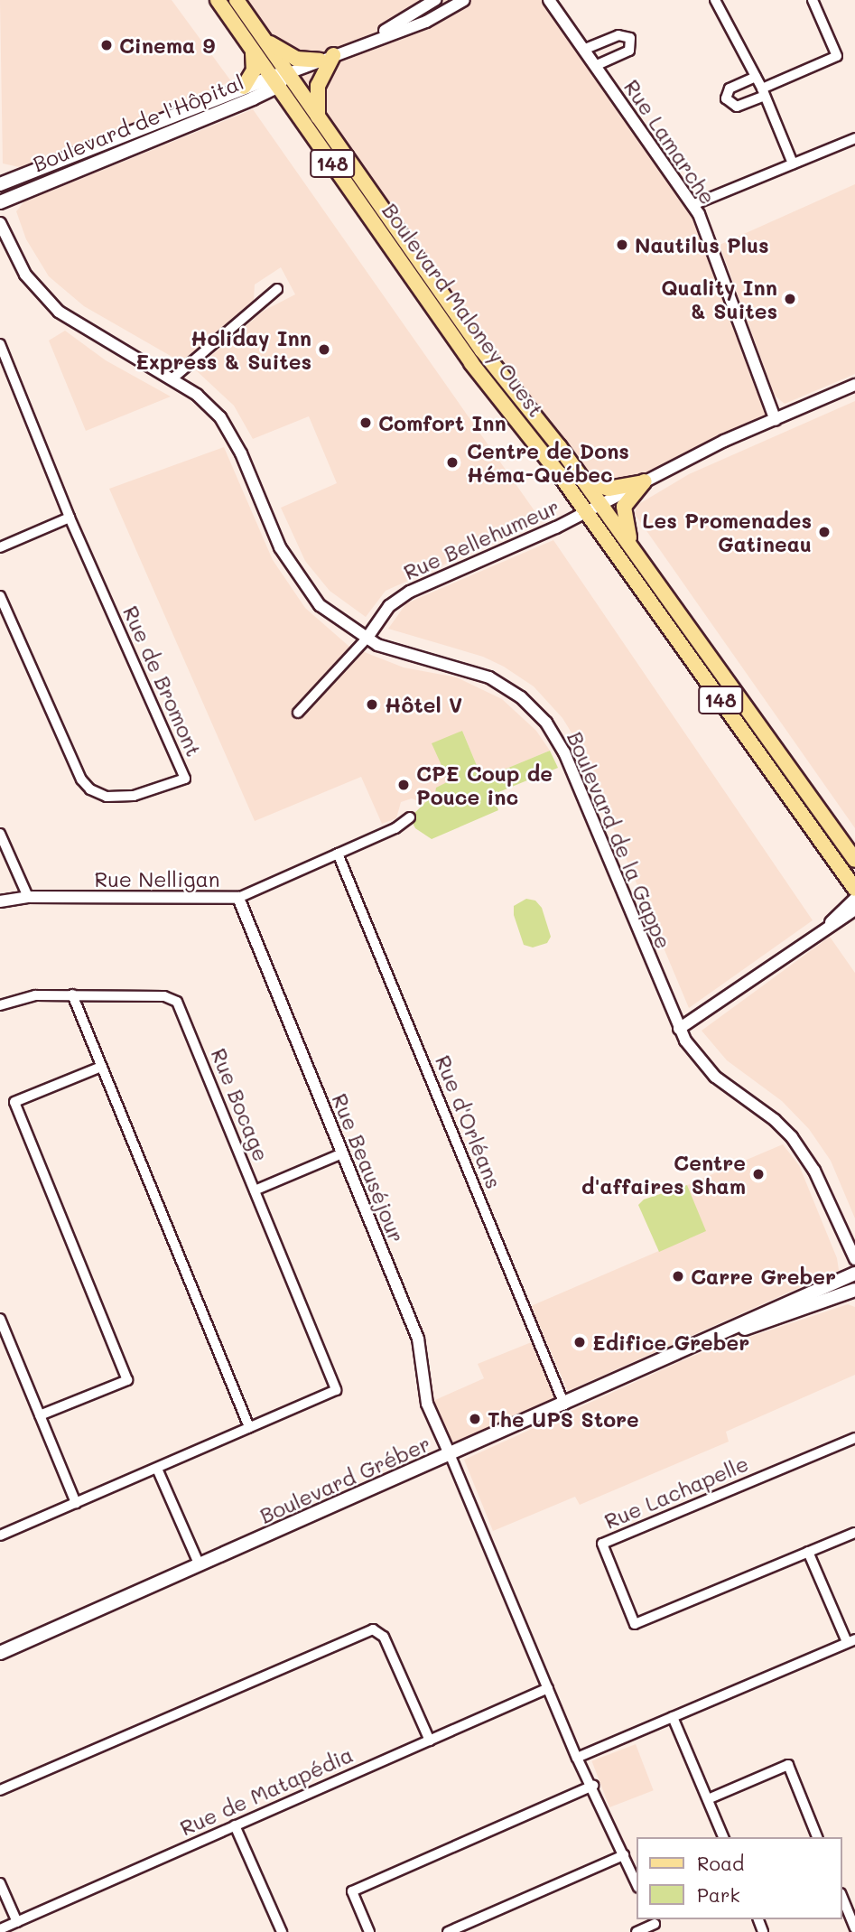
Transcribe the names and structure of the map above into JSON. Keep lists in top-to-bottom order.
{
  "streets": {
    "main road": [
      "Boulevard de l'Hôpital",
      "148",
      "Boulevard Maloney Ouest",
      "Boulevard Gréber"
    ],
    "street": [
      "Rue Lamarche",
      "Rue Bellehumeur",
      "Rue de Bromont",
      "Boulevard de la Gappe",
      "Rue Nelligan",
      "Rue Bocage",
      "Rue d'Orléans",
      "Rue Beauséjour",
      "Rue Lachapelle",
      "Rue de Matapédia"
    ]
  },
  "crossings": [
    ["Boulevard de l'Hôpital", "Boulevard Maloney Ouest"],
    ["Rue Lamarche", "Rue Bellehumeur"],
    ["Boulevard Maloney Ouest", "Rue Bellehumeur"],
    ["Rue Bellehumeur", "Boulevard de la Gappe"],
    ["Rue Nelligan", "Rue d'Orléans"],
    ["Rue Nelligan", "Rue Beauséjour"],
    ["Rue d'Orléans", "Boulevard Gréber"],
    ["Rue Beauséjour", "Boulevard Gréber"]
  ],
  "places": [
    "Cinema 9",
    "Nautilus Plus",
    "Quality Inn & Suites",
    "Holiday Inn Express & Suites",
    "Comfort Inn",
    "Centre de Dons Héma-Québec",
    "Les Promenades Gatineau",
    "Hôtel V",
    "CPE Coup de Pouce inc",
    "Centre d'affaires Sham",
    "Carre Greber",
    "Edifice Greber",
    "The UPS Store"
  ],
  "legend": ["Road", "Park"]
}
